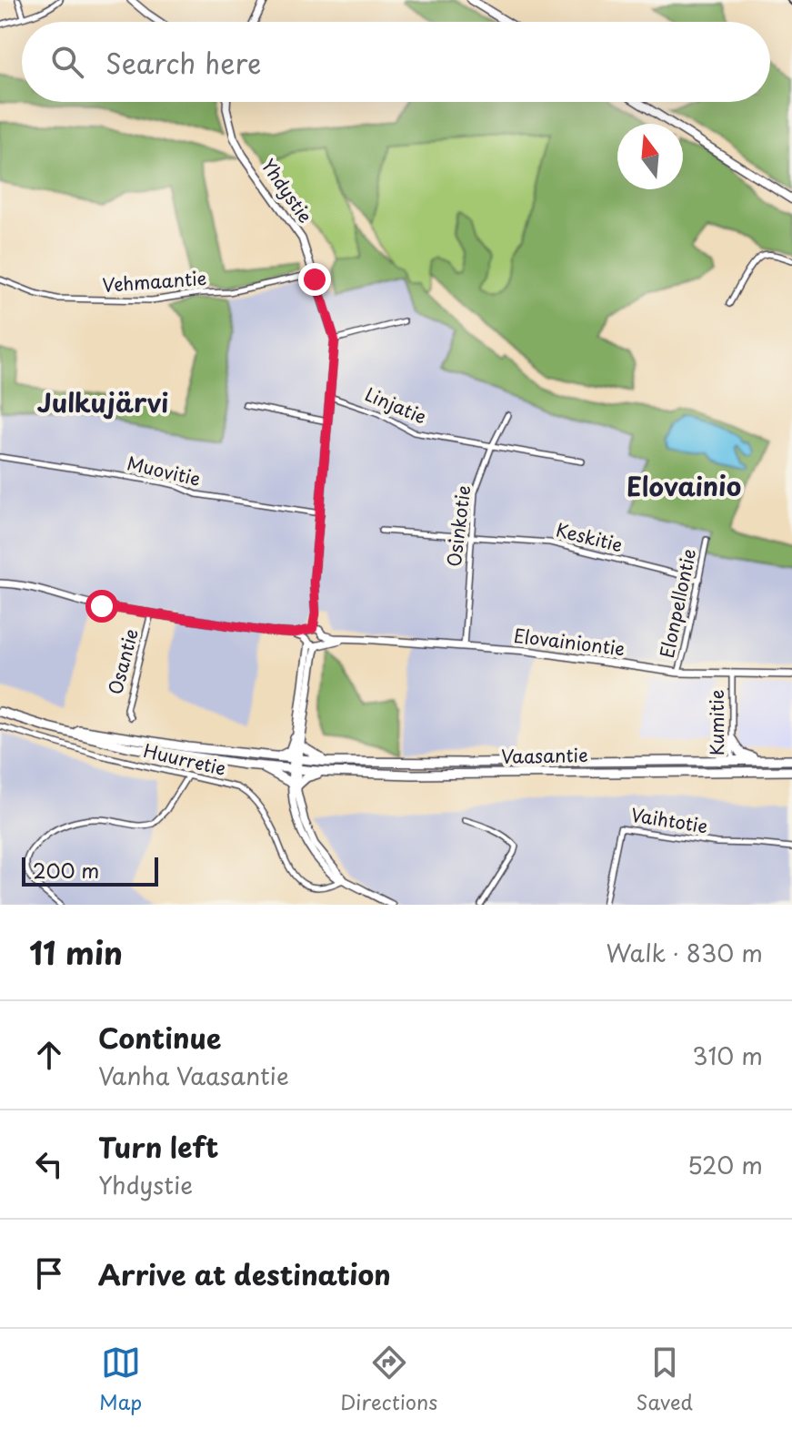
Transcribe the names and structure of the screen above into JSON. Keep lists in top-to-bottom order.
{
  "streets": {
    "highway": ["Vaasantie"],
    "main road": ["Yhdystie", "Elovainiontie"],
    "street": [
      "Vehmaantie",
      "Linjatie",
      "Muovitie",
      "Osinkotie",
      "Keskitie",
      "Elonpellontie",
      "Osantie",
      "Kumitie",
      "Huurretie",
      "Vaihtotie"
    ]
  },
  "crossings": [
    ["Yhdystie", "Vehmaantie"],
    ["Yhdystie", "Linjatie"],
    ["Yhdystie", "Muovitie"],
    ["Yhdystie", "Elovainiontie"],
    ["Linjatie", "Osinkotie"],
    ["Osinkotie", "Keskitie"],
    ["Osinkotie", "Elovainiontie"],
    ["Keskitie", "Elonpellontie"],
    ["Elonpellontie", "Elovainiontie"],
    ["Elovainiontie", "Kumitie"],
    ["Kumitie", "Vaasantie"]
  ],
  "districts": ["Julkujärvi", "Elovainio"],
  "scale_bar": "200 m",
  "north": "top",
  "page": {
    "search": "Search here",
    "scale": "200 m",
    "heading": ["11 min", "Walk · 830 m"],
    "list": [
      ["Continue", "Vanha Vaasantie", "310 m"],
      ["Turn left", "Yhdystie", "520 m"],
      "Arrive at destination"
    ],
    "nav": ["Map", "Directions", "Saved"]
  }
}
